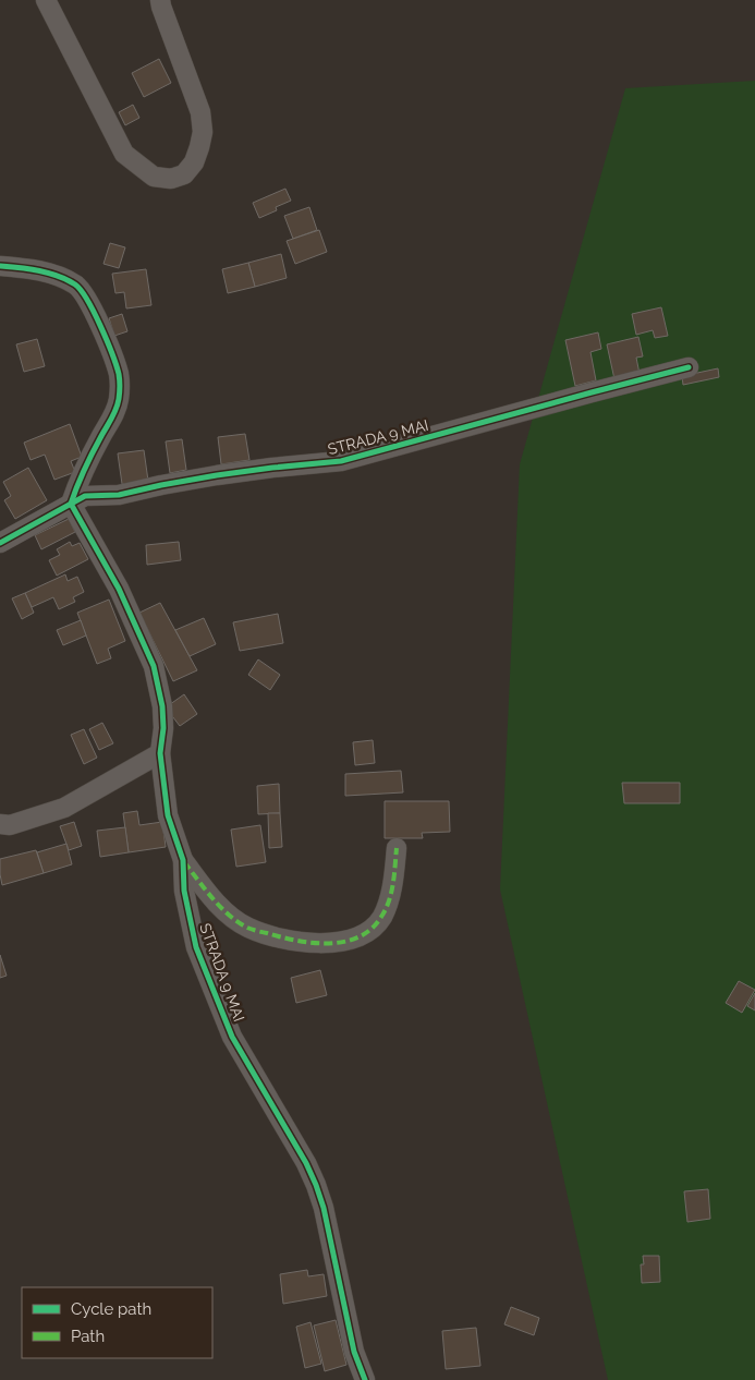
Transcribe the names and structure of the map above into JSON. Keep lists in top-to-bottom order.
{
  "streets": {
    "street": ["STRADA 9 MAI"]
  },
  "legend": ["Cycle path", "Path"]
}
